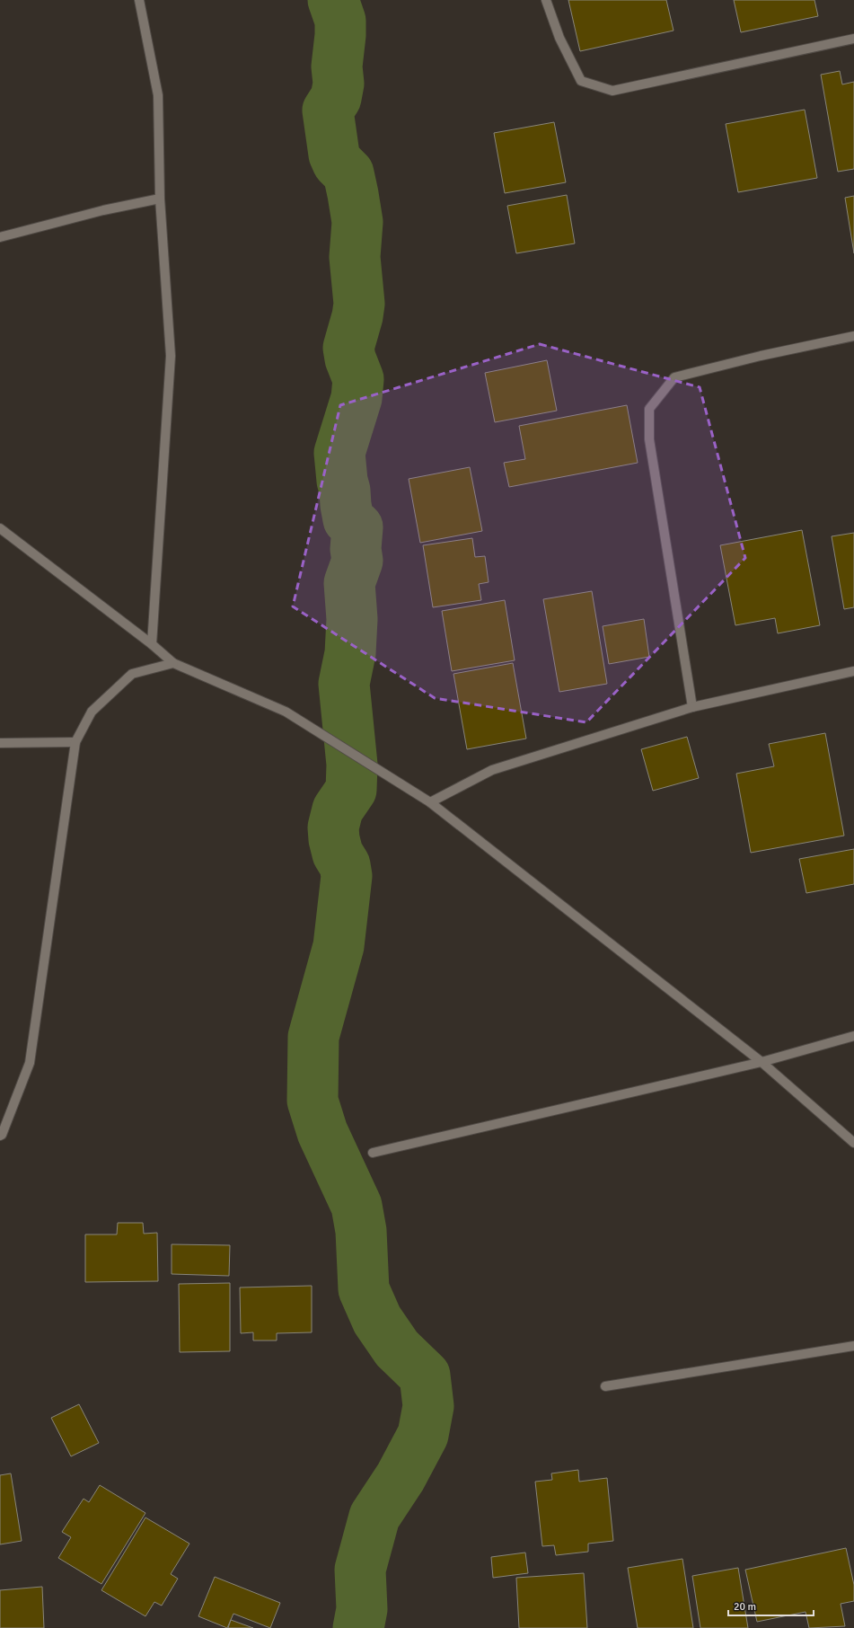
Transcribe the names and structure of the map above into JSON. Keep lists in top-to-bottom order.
{
  "scale_bar": "20 m"
}
